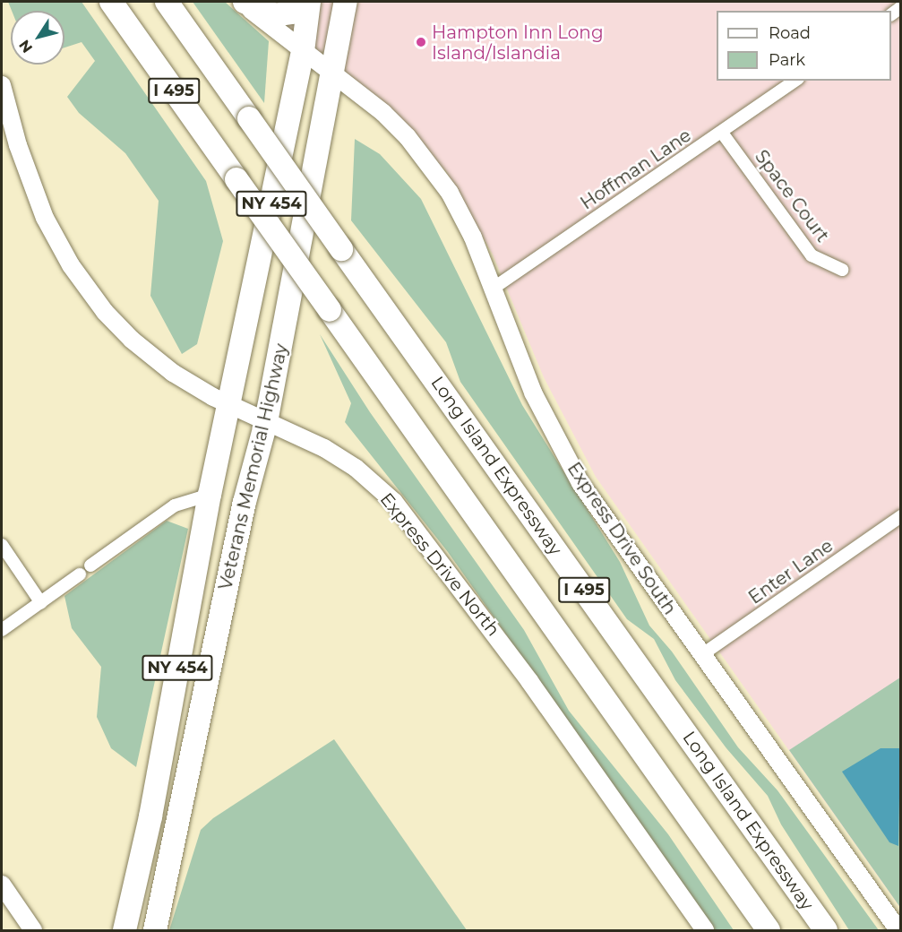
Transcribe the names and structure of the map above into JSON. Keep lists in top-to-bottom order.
{
  "streets": {
    "highway": [
      "I 495",
      "NY 454",
      "Long Island Expressway",
      "Veterans Memorial Highway"
    ],
    "main road": ["Express Drive South", "Express Drive North"],
    "street": ["Hoffman Lane", "Space Court", "Enter Lane"]
  },
  "crossings": [
    ["Hoffman Lane", "Space Court"],
    ["Hoffman Lane", "Express Drive South"],
    ["Veterans Memorial Highway", "Express Drive South"],
    ["Veterans Memorial Highway", "Express Drive North"],
    ["Express Drive South", "Enter Lane"]
  ],
  "places": ["Hampton Inn Long Island/Islandia"],
  "legend": ["Road", "Park"],
  "north": "bottom left"
}
